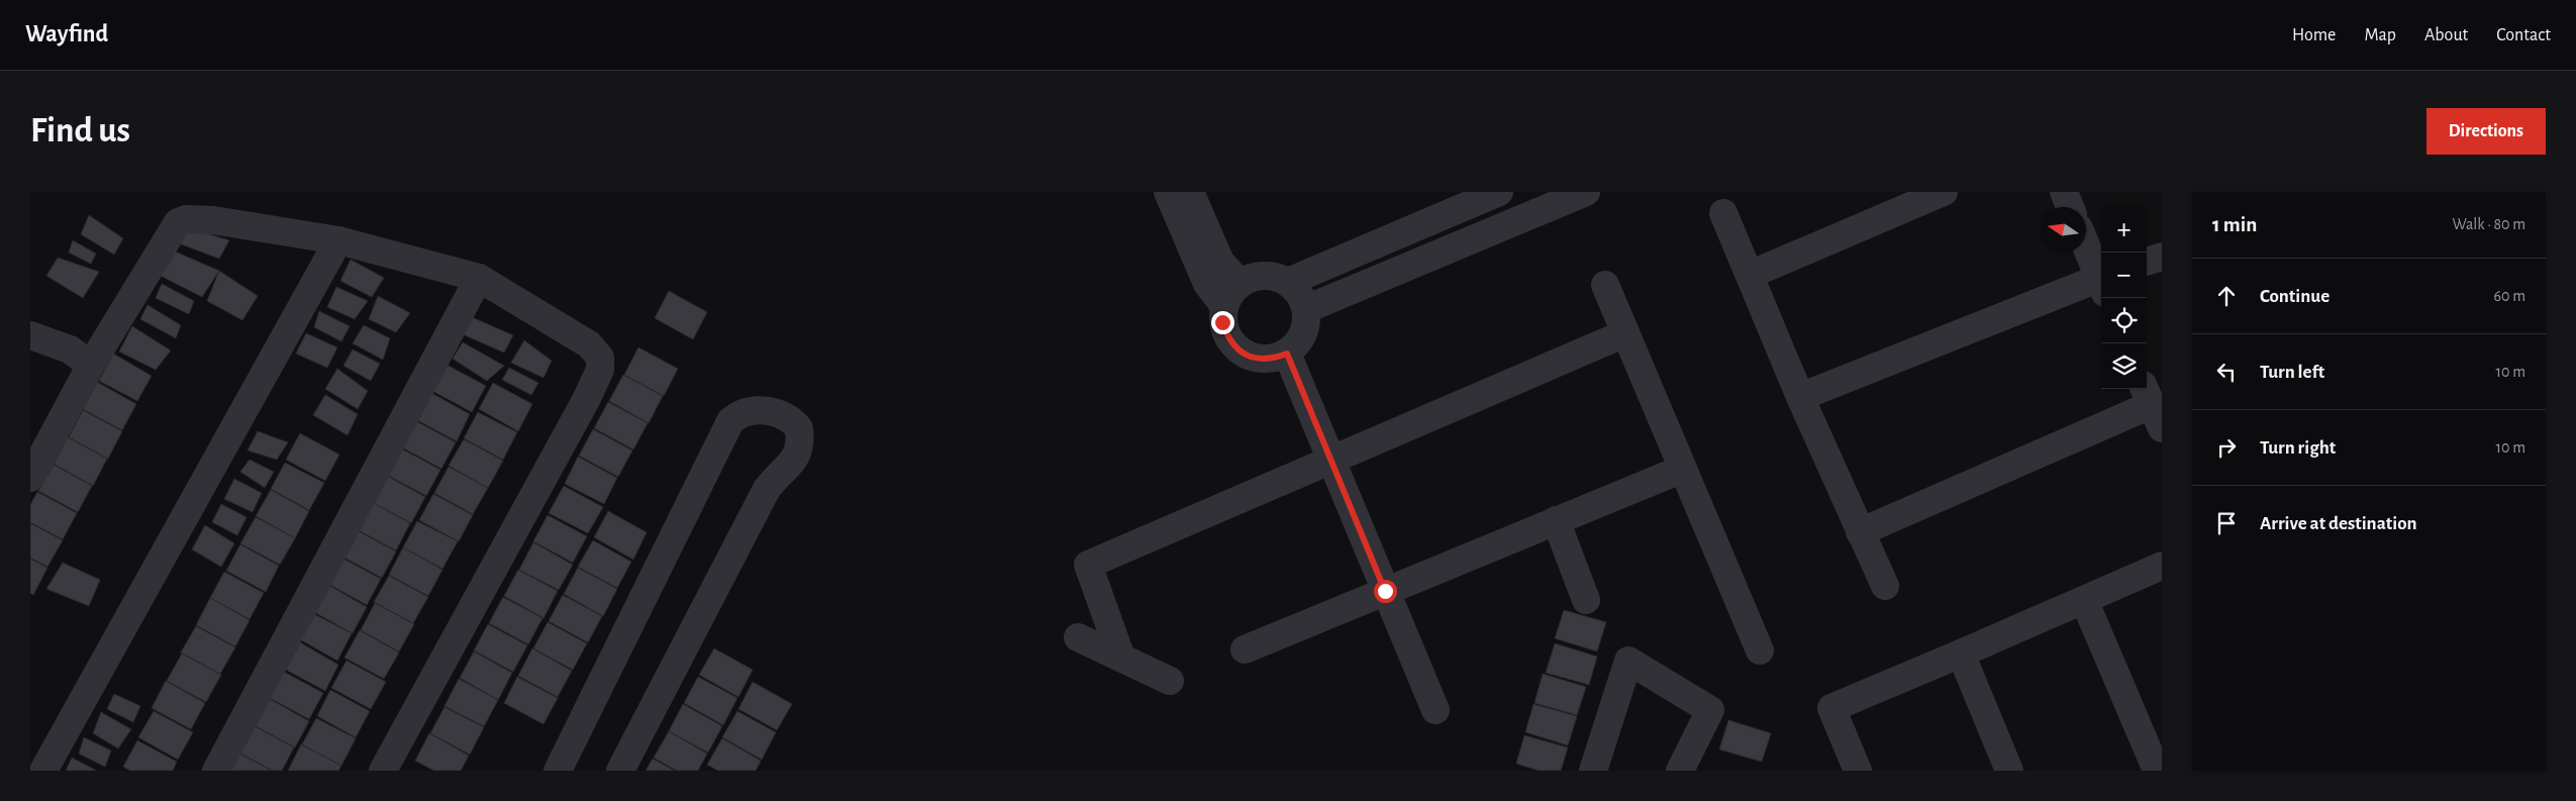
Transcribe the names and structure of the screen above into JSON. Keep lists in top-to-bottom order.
{
  "north": "left",
  "page": {
    "header": "Wayfind",
    "nav": [
      "Home",
      "Map",
      "About",
      "Contact"
    ],
    "buttons": "Directions",
    "title": "Find us",
    "heading": ["1 min", "Walk · 80 m"],
    "map_buttons": ["+", "−"],
    "list": [
      ["Continue", "60 m"],
      ["Turn left", "10 m"],
      ["Turn right", "10 m"],
      "Arrive at destination"
    ]
  }
}
